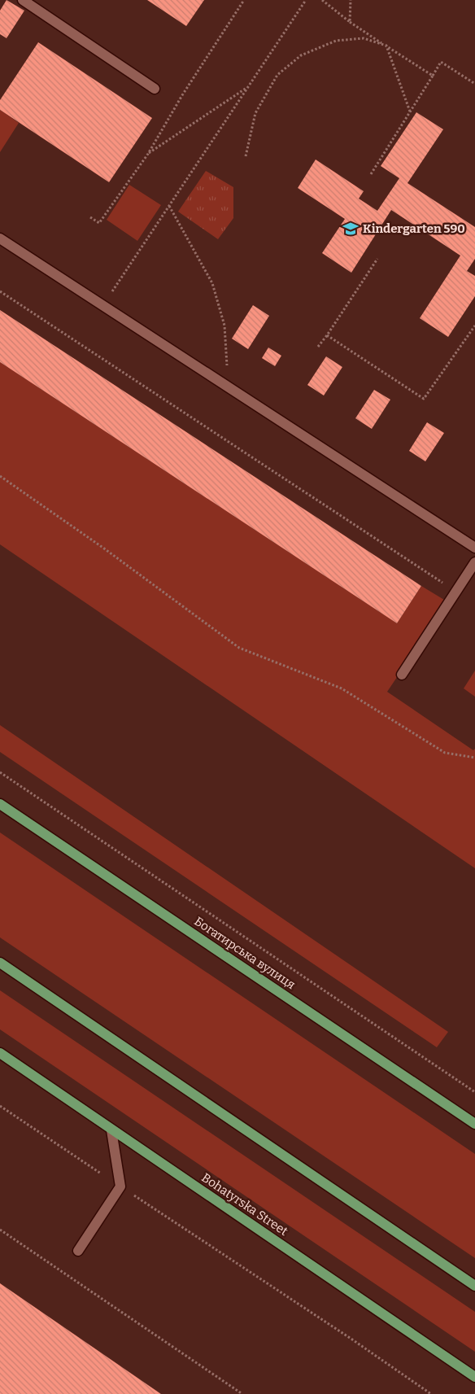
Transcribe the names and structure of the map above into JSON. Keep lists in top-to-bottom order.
{
  "streets": {
    "main road": ["Богатирська вулиця", "Bohatyrska Street"]
  },
  "places": {
    "school or university": ["Kindergarten 590"]
  }
}
